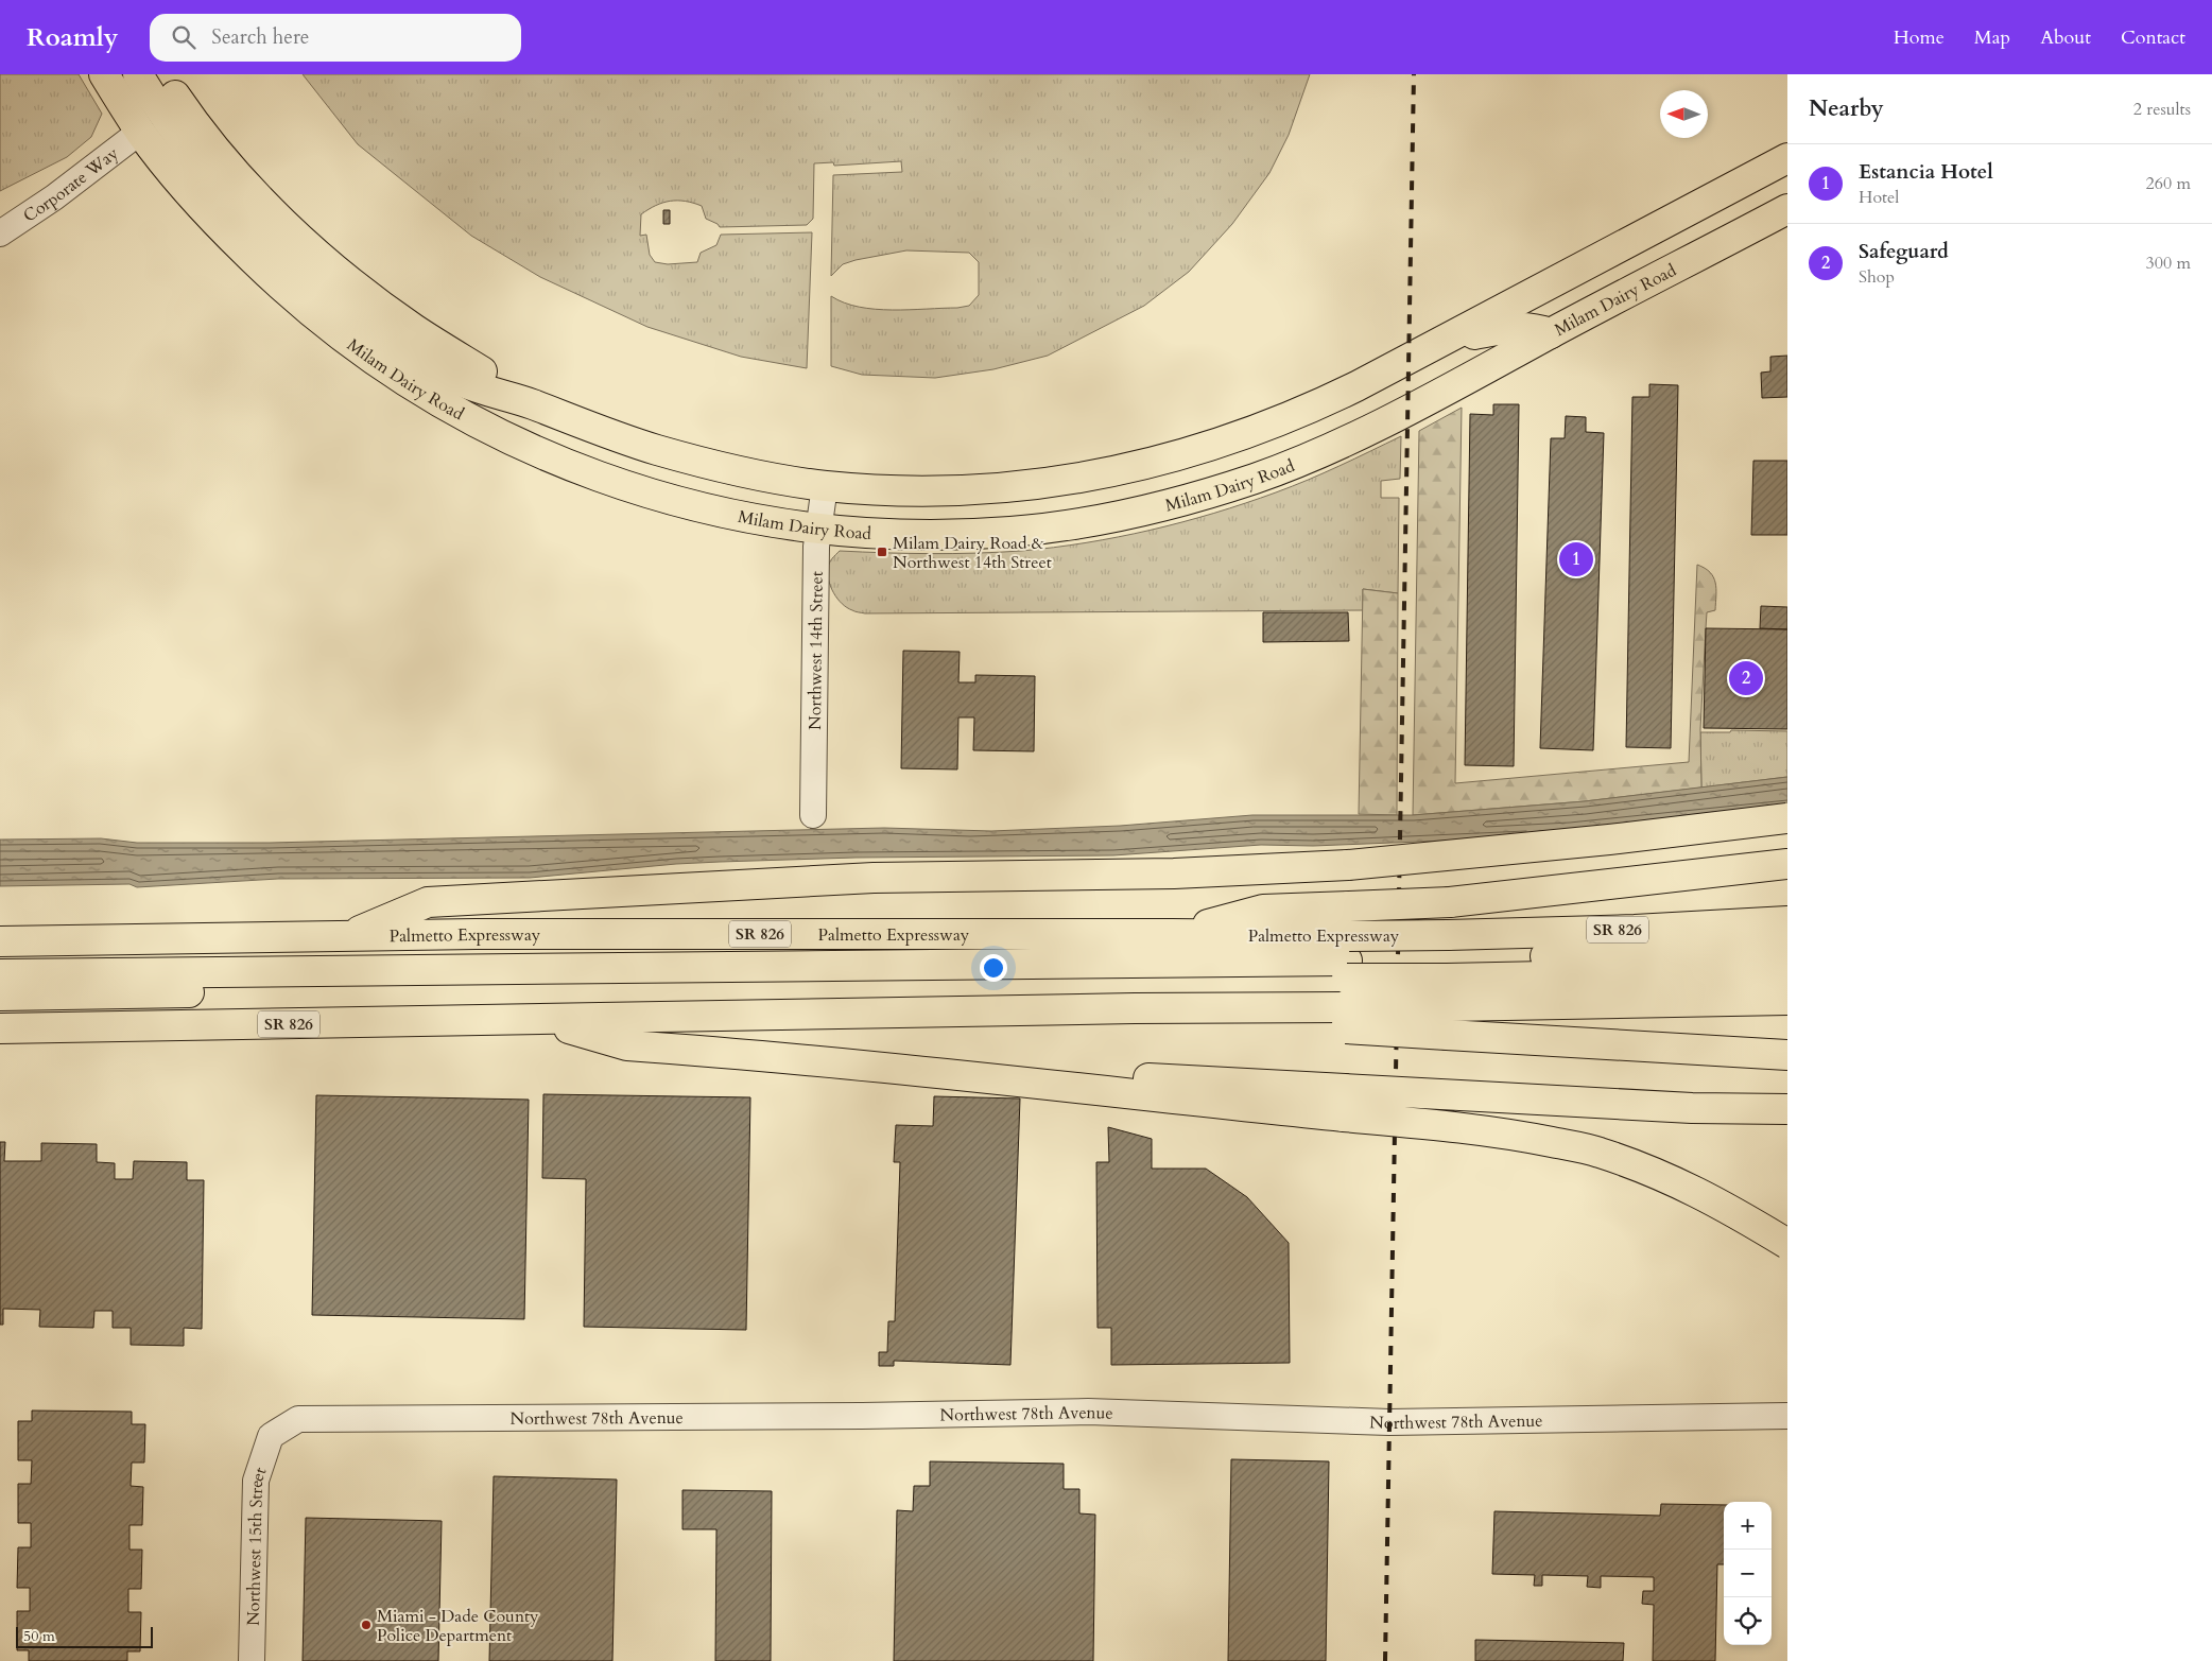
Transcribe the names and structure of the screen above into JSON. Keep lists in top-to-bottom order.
{
  "streets": {
    "main road": ["Milam Dairy Road", "SR 826", "Palmetto Expressway"],
    "street": [
      "Corporate Way",
      "Northwest 14th Street",
      "Northwest 78th Avenue",
      "Northwest 15th Street"
    ]
  },
  "crossings": [
    ["Corporate Way", "Milam Dairy Road"],
    ["Milam Dairy Road", "Northwest 14th Street"],
    ["SR 826", "Palmetto Expressway"],
    ["Northwest 78th Avenue", "Northwest 15th Street"]
  ],
  "places": {
    "transit": ["Milam Dairy Road & Northwest 14th Street"],
    "other": ["Miami - Dade County Police Department"]
  },
  "scale_bar": "50 m",
  "north": "left",
  "page": {
    "header": "Roamly",
    "search": "Search here",
    "nav": [
      "Home",
      "Map",
      "About",
      "Contact"
    ],
    "heading": ["Nearby", "2 results"],
    "list": [
      {
        "mark": "1",
        "name": "Estancia Hotel",
        "note": "Hotel",
        "value": "260 m"
      },
      {
        "mark": "2",
        "name": "Safeguard",
        "note": "Shop",
        "value": "300 m"
      }
    ],
    "pins": ["1", "2"],
    "map_buttons": ["+", "−"],
    "scale": "50 m"
  }
}
